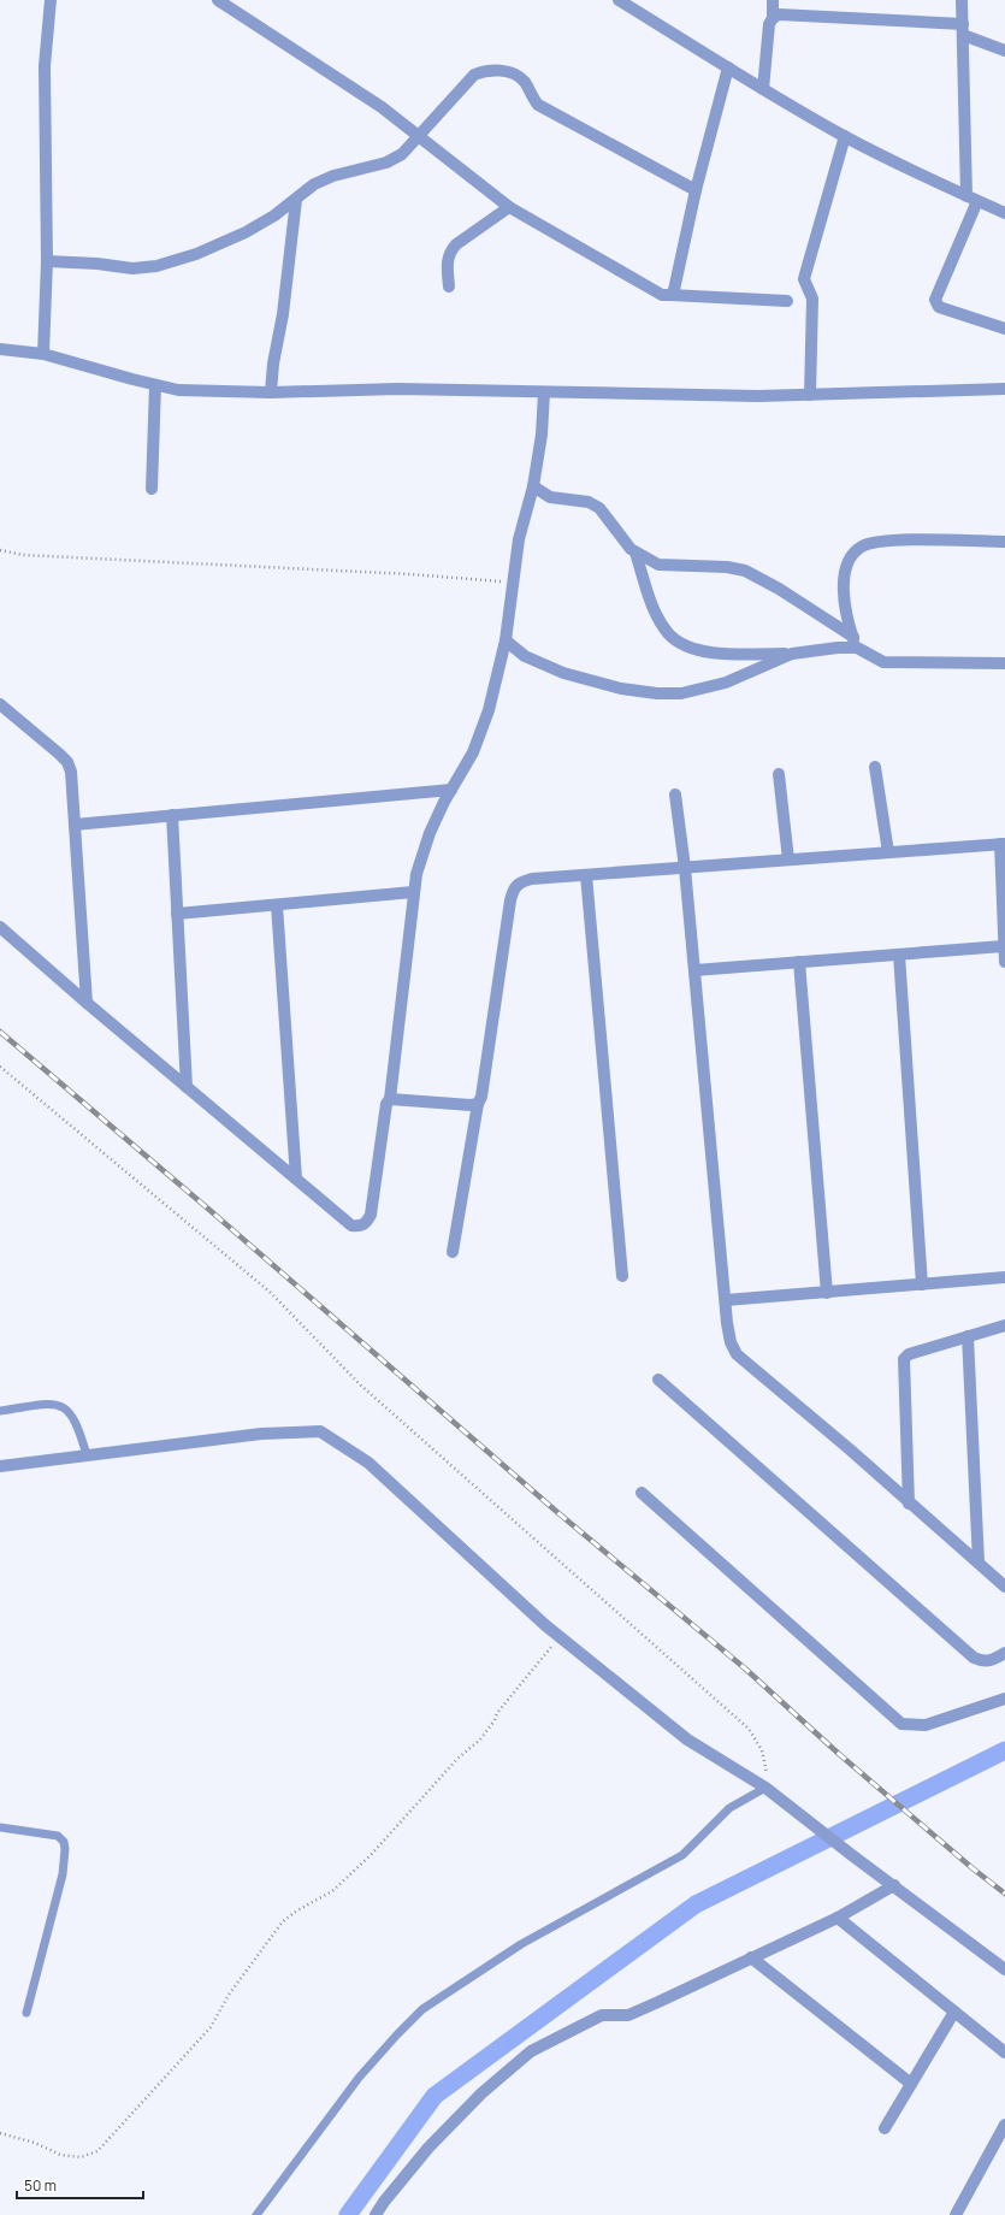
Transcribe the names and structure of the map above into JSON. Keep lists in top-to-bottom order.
{
  "scale_bar": "50 m"
}
